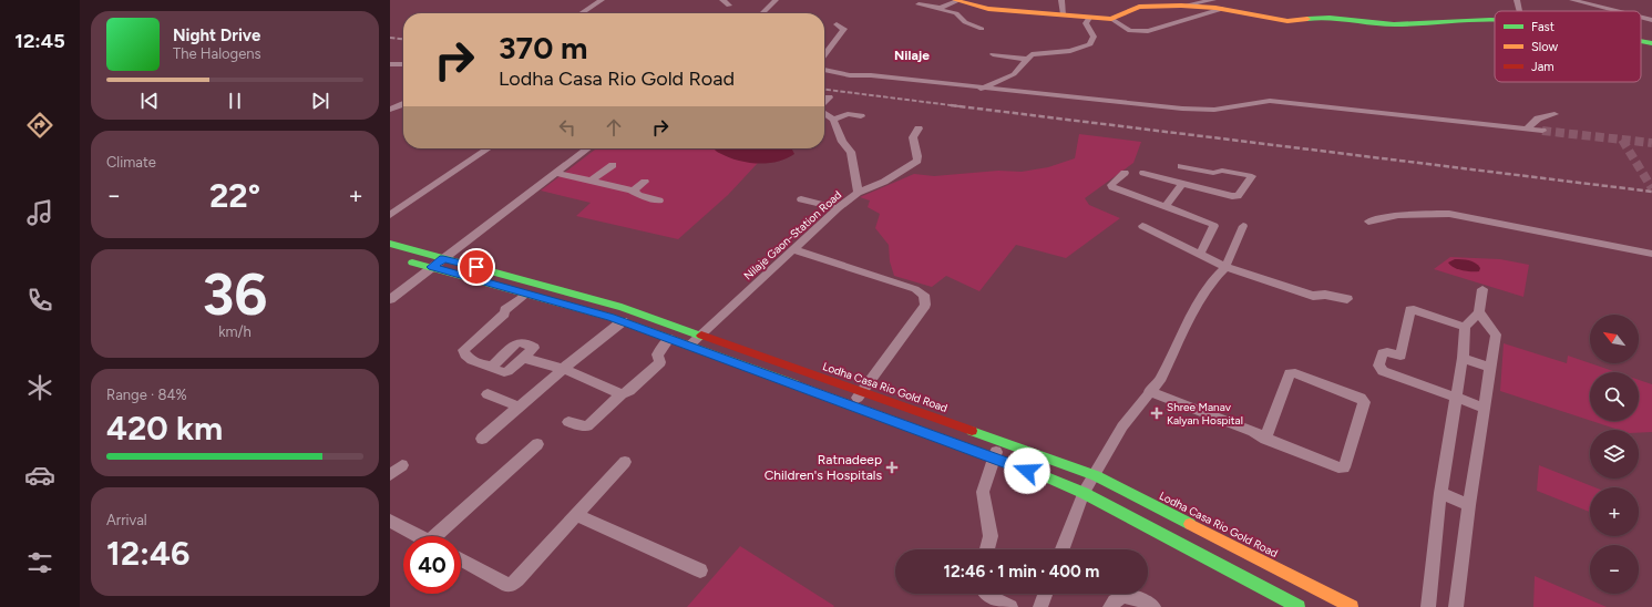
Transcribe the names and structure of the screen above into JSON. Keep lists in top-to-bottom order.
{
  "streets": {
    "street": ["Nilaje Gaon-Station Road", "Lodha Casa Rio Gold Road"]
  },
  "crossings": [
    ["Nilaje Gaon-Station Road", "Lodha Casa Rio Gold Road"]
  ],
  "districts": ["Nilaje"],
  "places": {
    "health": ["Shree Manav Kalyan Hospital", "Ratnadeep Children's Hospitals"]
  },
  "legend": ["Fast", "Slow", "Jam"],
  "north": "top left",
  "page": {
    "tabs": "12:45",
    "turn": ["370 m", "Lodha Casa Rio Gold Road"],
    "song": ["Night Drive", "The Halogens"],
    "tile": [
      "Climate",
      ["36", "km/h"],
      ["Range · 84%", "420 km"],
      ["Arrival", "12:46"]
    ],
    "heat": ["−", "22°", "+"],
    "map_buttons": ["+", "−"],
    "limit": "40",
    "trip": "12:46 · 1 min · 400 m"
  }
}
